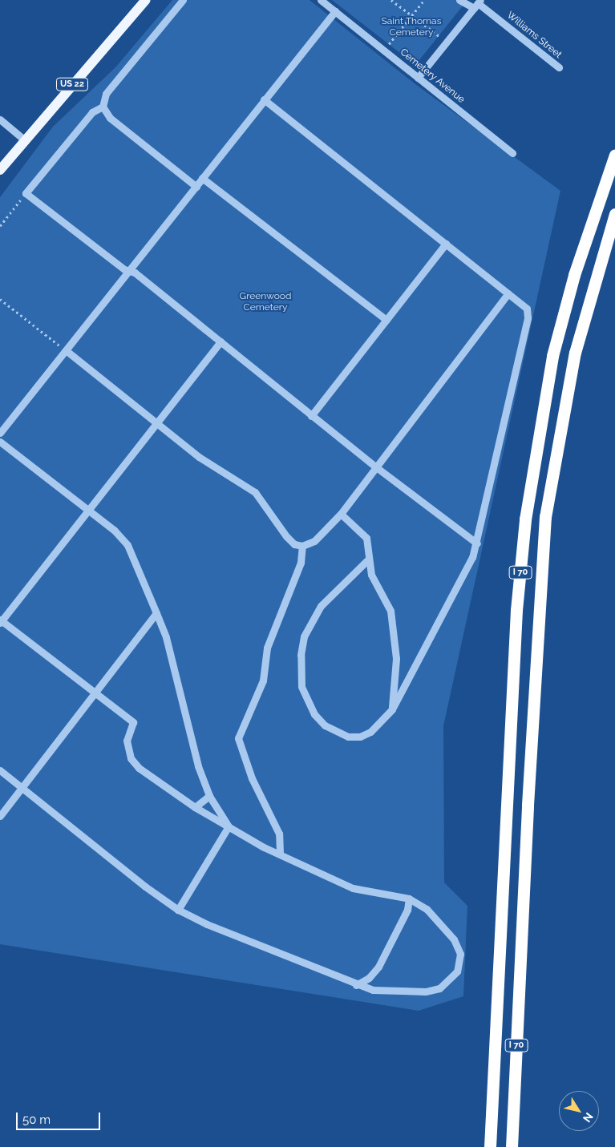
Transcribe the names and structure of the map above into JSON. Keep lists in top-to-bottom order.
{
  "streets": {
    "highway": ["I 70"],
    "main road": ["US 22"],
    "street": ["Williams Street", "Cemetery Avenue"]
  },
  "parks": ["Saint Thomas Cemetery", "Greenwood Cemetery"],
  "scale_bar": "50 m",
  "north": "bottom right"
}
